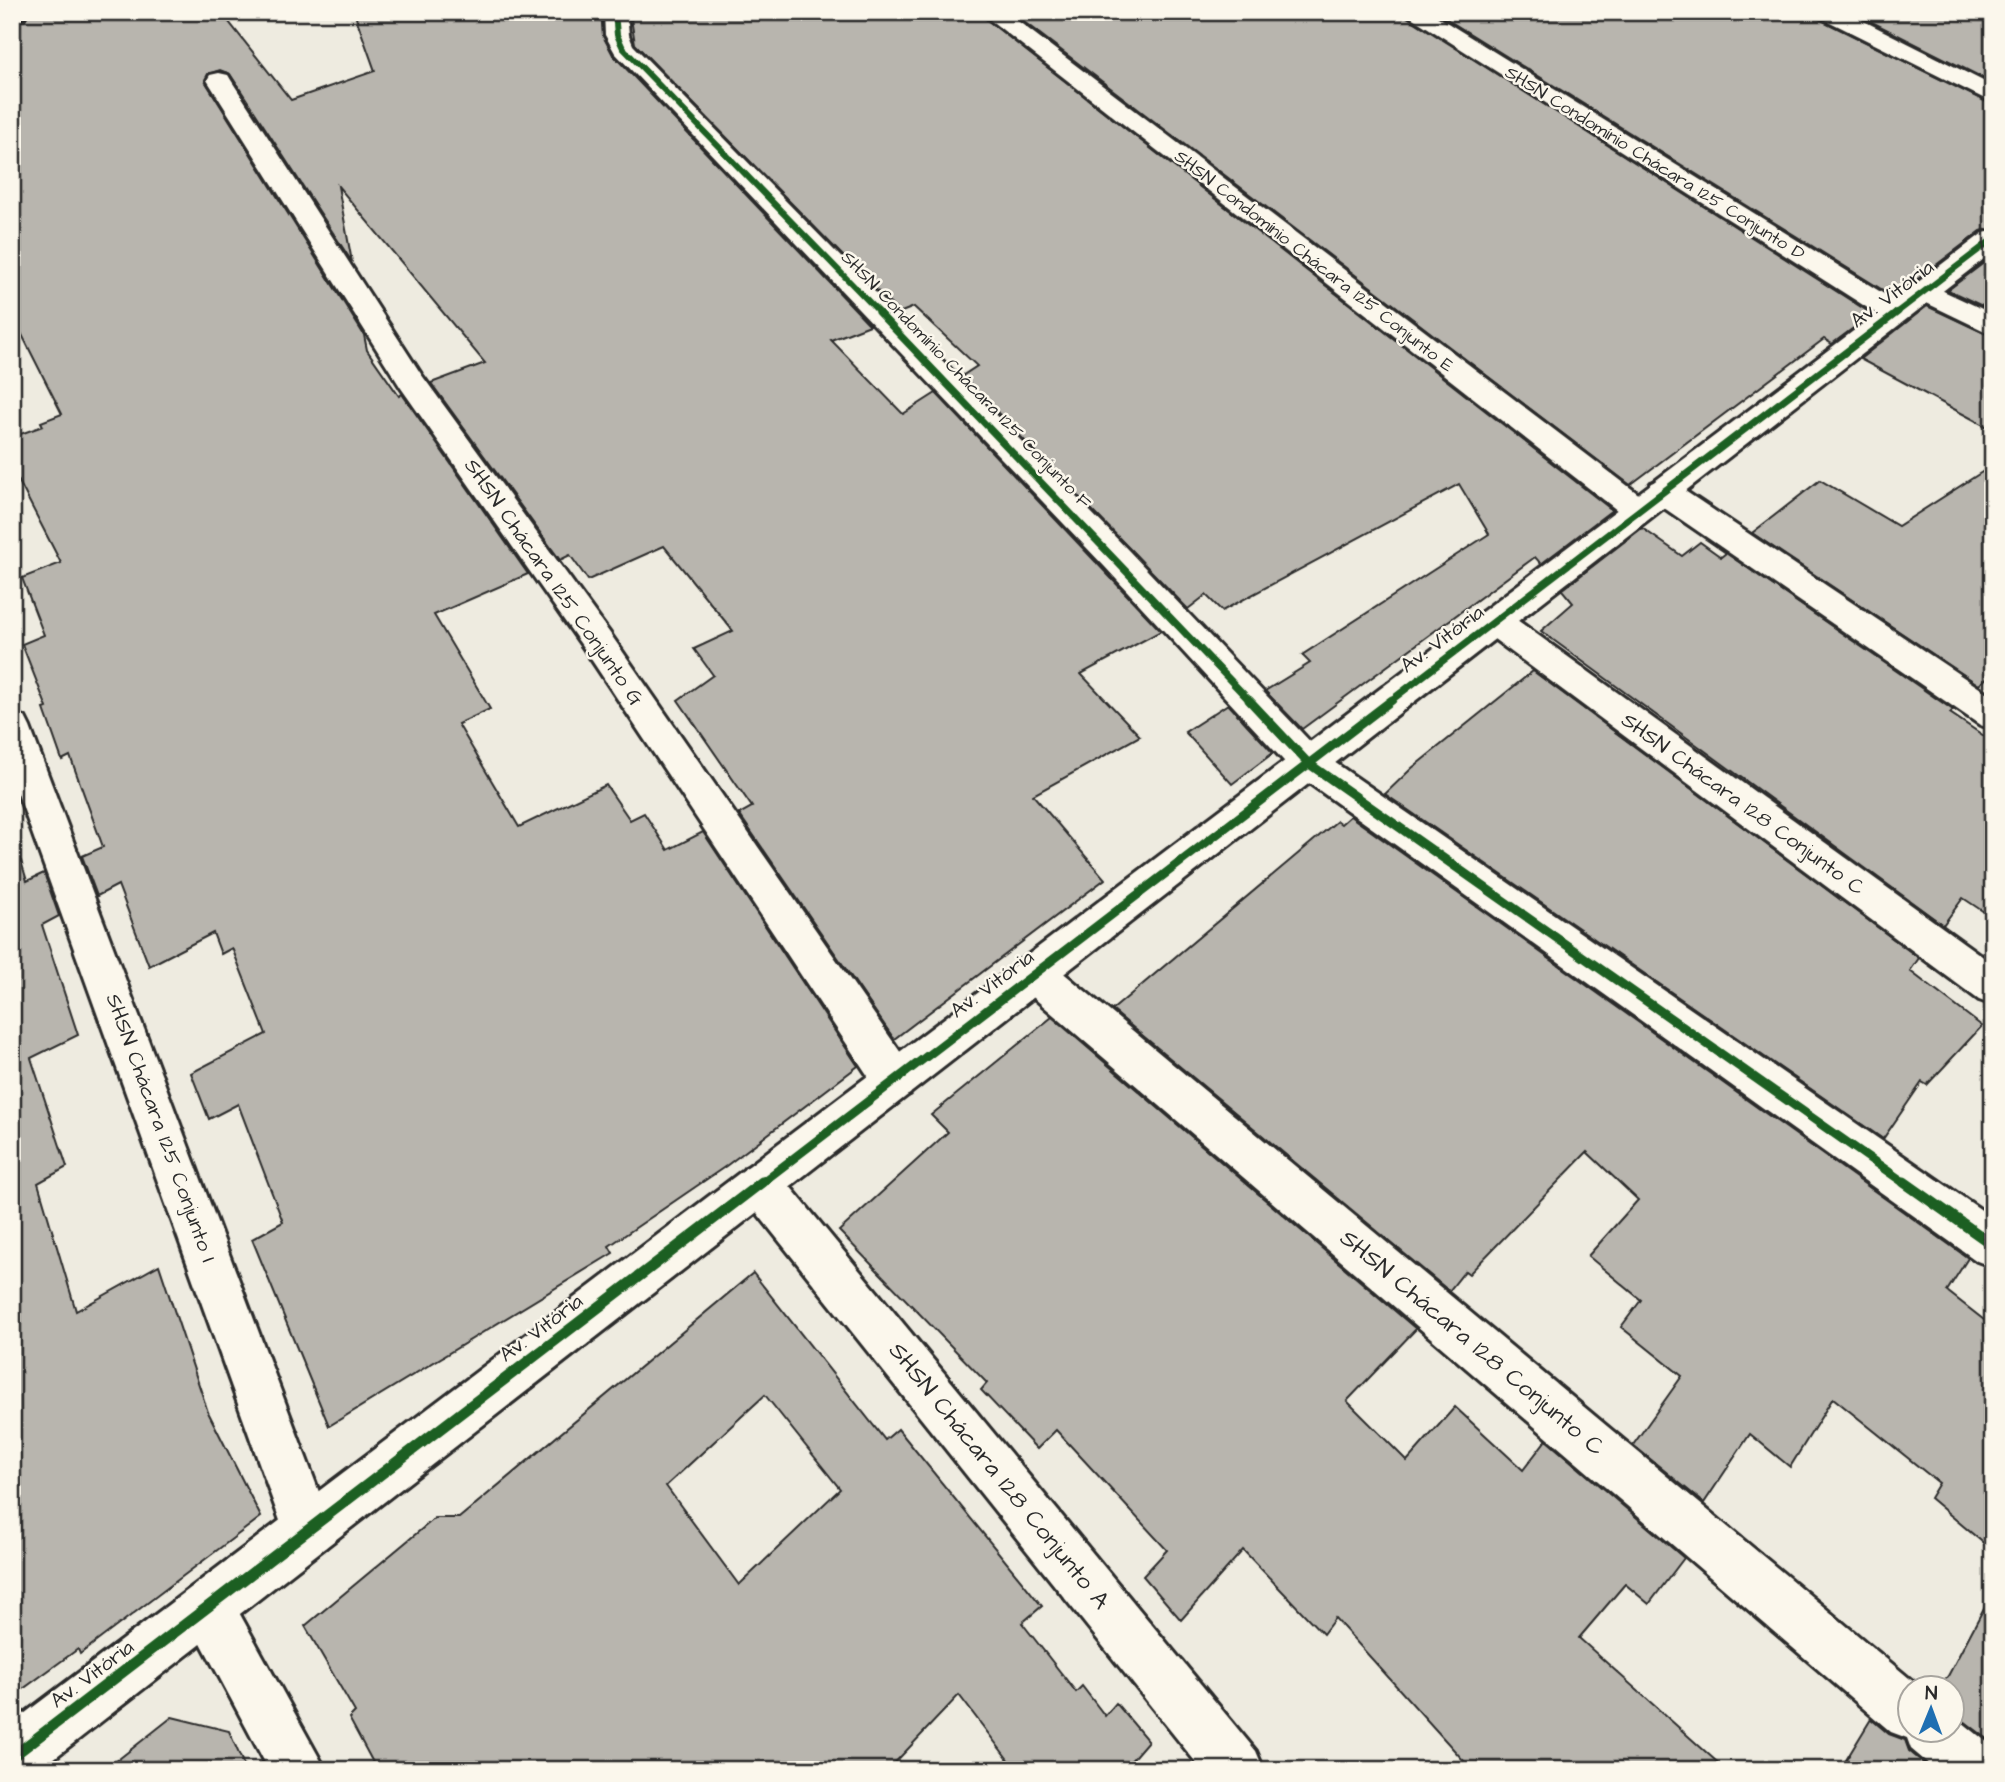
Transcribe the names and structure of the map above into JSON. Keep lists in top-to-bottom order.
{
  "streets": {
    "street": [
      "SHSN Condomínio Chácara 125 Conjunto D",
      "SHSN Condomínio Chácara 125 Conjunto E",
      "Av. Vitória",
      "SHSN Condomínio Chácara 125 Conjunto F",
      "SHSN Chácara 125 Conjunto G",
      "SHSN Chácara 128 Conjunto C",
      "SHSN Chácara 125 Conjunto I",
      "SHSN Chácara 128 Conjunto A"
    ]
  },
  "crossings": [
    ["SHSN Condomínio Chácara 125 Conjunto D", "Av. Vitória"],
    ["SHSN Condomínio Chácara 125 Conjunto E", "Av. Vitória"],
    ["Av. Vitória", "SHSN Condomínio Chácara 125 Conjunto F"],
    ["Av. Vitória", "SHSN Chácara 125 Conjunto G"],
    ["Av. Vitória", "SHSN Chácara 128 Conjunto C"],
    ["Av. Vitória", "SHSN Chácara 125 Conjunto I"],
    ["Av. Vitória", "SHSN Chácara 128 Conjunto A"]
  ],
  "north": "top"
}
